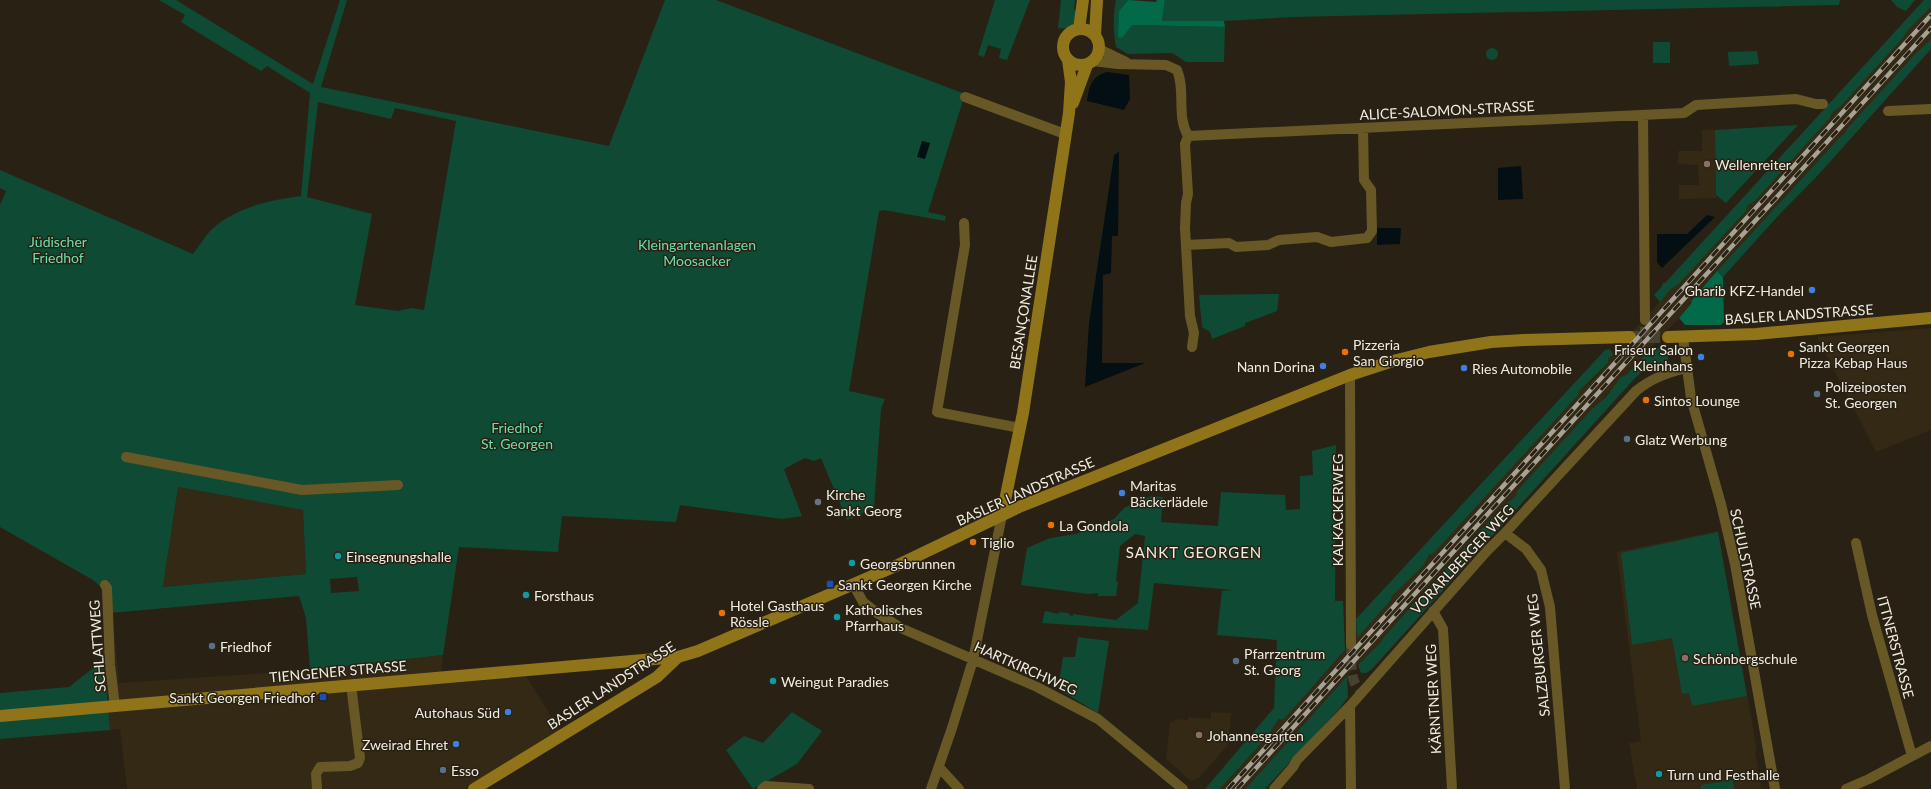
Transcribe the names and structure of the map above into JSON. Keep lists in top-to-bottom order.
{
  "streets": {
    "street": [
      "ALICE-SALOMON-STRASSE",
      "BESANÇONALLEE",
      "BASLER LANDSTRASSE",
      "KALKACKERWEG",
      "VORARLBERGER WEG",
      "SCHULSTRASSE",
      "SCHLATTWEG",
      "ITTNERSTRASSE",
      "SALZBURGER WEG",
      "HARTKIRCHWEG",
      "TIENGENER STRASSE",
      "KÄRNTNER WEG"
    ]
  },
  "crossings": [
    ["BESANÇONALLEE", "BASLER LANDSTRASSE"],
    ["BASLER LANDSTRASSE", "KALKACKERWEG"],
    ["BASLER LANDSTRASSE", "SCHULSTRASSE"],
    ["BASLER LANDSTRASSE", "HARTKIRCHWEG"],
    ["BASLER LANDSTRASSE", "TIENGENER STRASSE"],
    ["VORARLBERGER WEG", "SCHULSTRASSE"],
    ["VORARLBERGER WEG", "SALZBURGER WEG"],
    ["VORARLBERGER WEG", "KÄRNTNER WEG"],
    ["SCHLATTWEG", "TIENGENER STRASSE"]
  ],
  "districts": ["SANKT GEORGEN"],
  "parks": ["Jüdischer Friedhof", "Kleingartenanlagen Moosacker", "Friedhof St. Georgen"],
  "places": {
    "other": [
      "Wellenreiter",
      "Gharib KFZ-Handel",
      "Pizzeria San Giorgio",
      "Sankt Georgen Pizza Kebap Haus",
      "Friseur Salon Kleinhans",
      "Nann Dorina",
      "Ries Automobile",
      "Polizeiposten St. Georgen",
      "Sintos Lounge",
      "Glatz Werbung",
      "Maritas Bäckerlädele",
      "Kirche Sankt Georg",
      "La Gondola",
      "Tiglio",
      "Einsegnungshalle",
      "Georgsbrunnen",
      "Forsthaus",
      "Hotel Gasthaus Rössle",
      "Katholisches Pfarrhaus",
      "Friedhof",
      "Schönbergschule",
      "Pfarrzentrum St. Georg",
      "Weingut Paradies",
      "Autohaus Süd",
      "Johannesgarten",
      "Zweirad Ehret",
      "Esso",
      "Turn und Festhalle"
    ],
    "transit": ["Sankt Georgen Kirche", "Sankt Georgen Friedhof"]
  }
}
